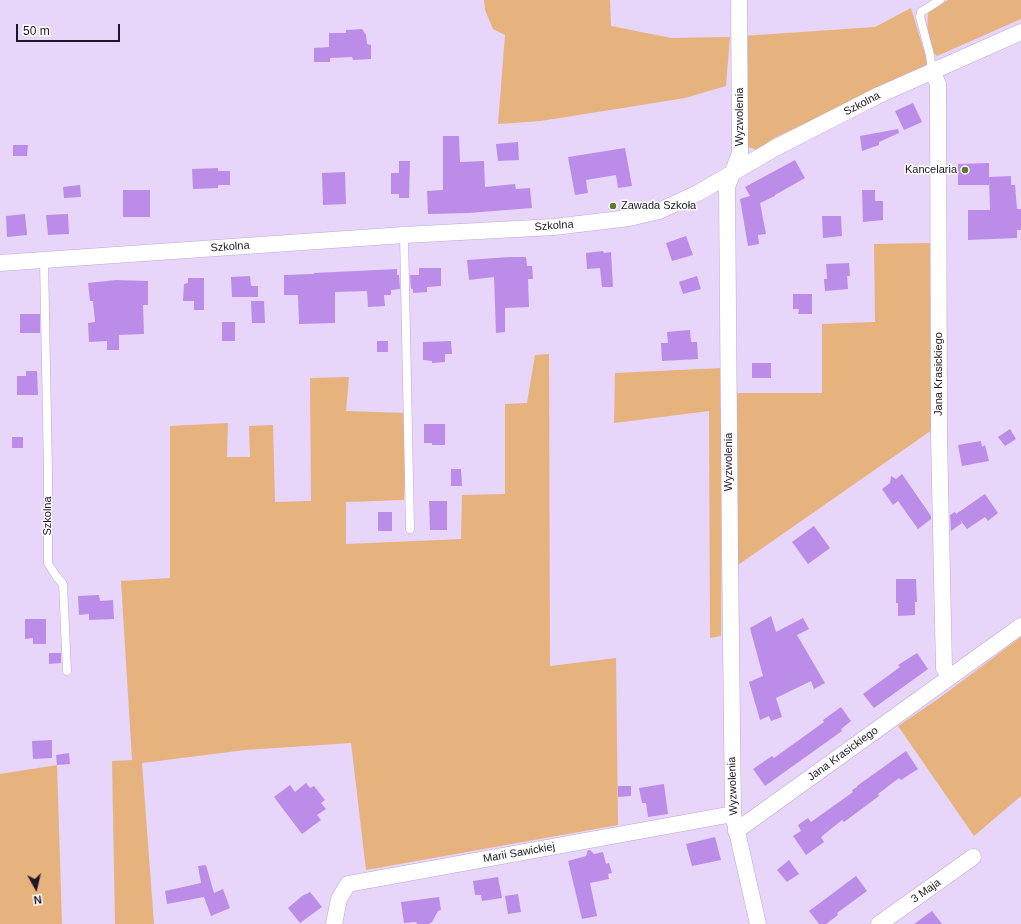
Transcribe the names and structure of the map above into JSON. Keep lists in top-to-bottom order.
{
  "streets": {
    "street": [
      "Szkolna",
      "Wyzwolenia",
      "Jana Krasickiego",
      "Marii Sawickiej",
      "3 Maja"
    ]
  },
  "crossings": [
    ["Szkolna", "Wyzwolenia"],
    ["Szkolna", "Jana Krasickiego"],
    ["Wyzwolenia", "Jana Krasickiego"],
    ["Wyzwolenia", "Marii Sawickiej"]
  ],
  "places": ["Kancelaria", "Zawada Szkoła"],
  "scale_bar": "50 m",
  "north": "bottom"
}
